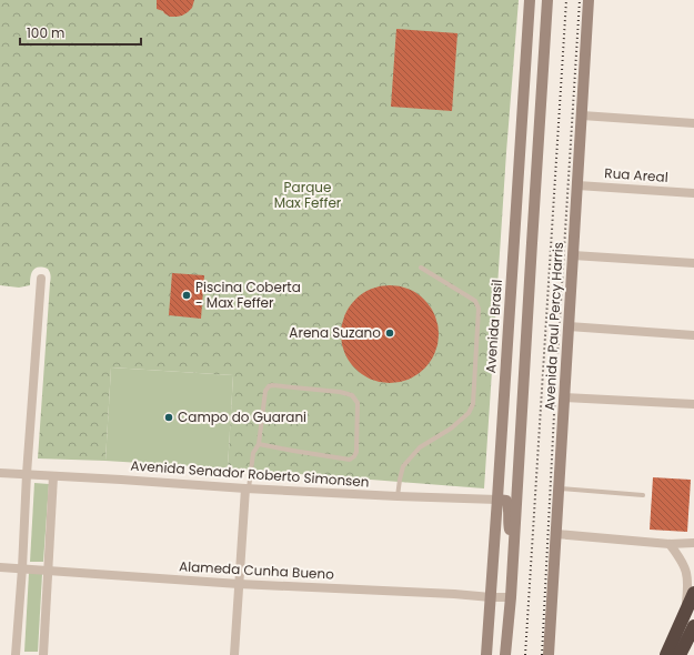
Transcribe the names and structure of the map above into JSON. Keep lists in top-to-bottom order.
{
  "streets": {
    "main road": ["Avenida Brasil", "Avenida Paul Percy Harris"],
    "street": ["Rua Areal", "Avenida Senador Roberto Simonsen", "Alameda Cunha Bueno"]
  },
  "crossings": [
    ["Rua Areal", "Avenida Paul Percy Harris"],
    ["Avenida Brasil", "Avenida Senador Roberto Simonsen"],
    ["Avenida Brasil", "Alameda Cunha Bueno"]
  ],
  "parks": ["Parque Max Feffer"],
  "places": ["Piscina Coberta - Max Feffer", "Arena Suzano", "Campo do Guarani"],
  "scale_bar": "100 m"
}
